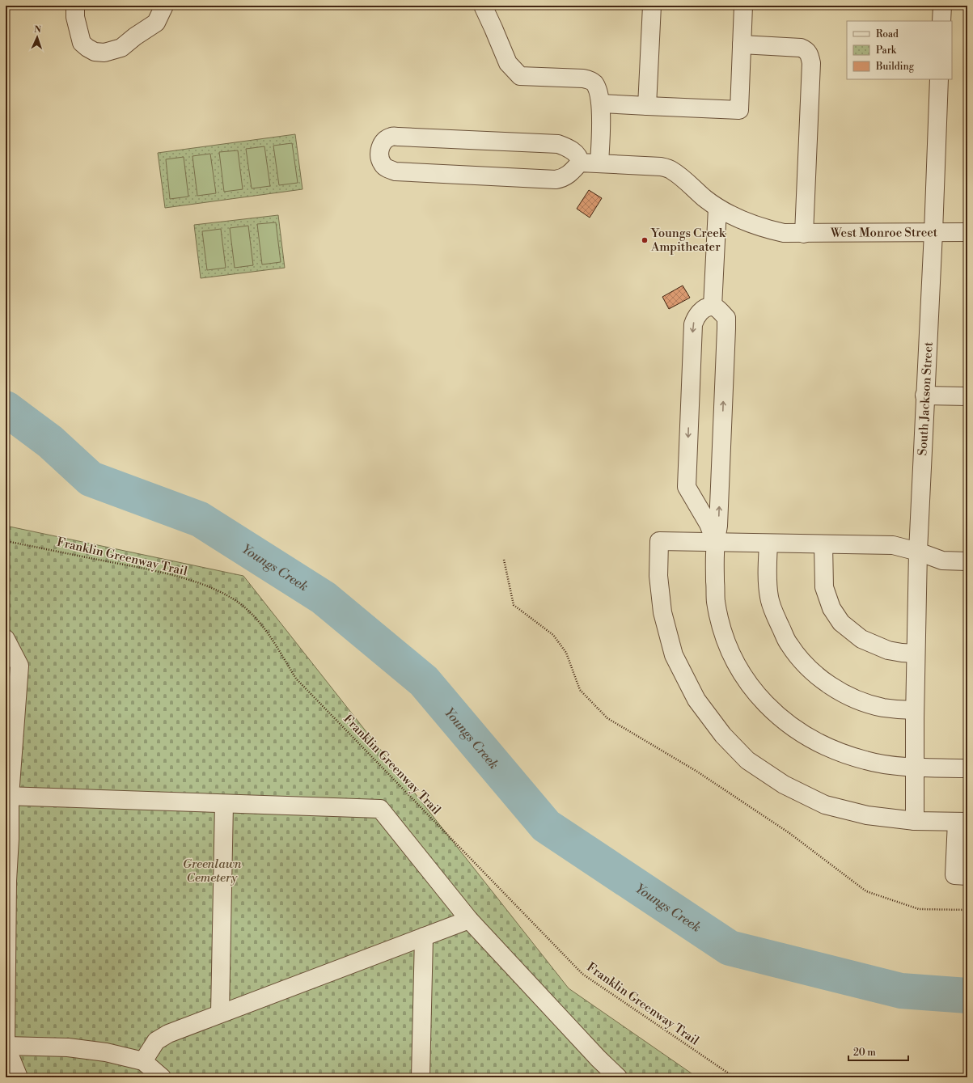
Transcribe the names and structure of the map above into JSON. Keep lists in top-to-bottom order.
{
  "streets": {
    "street": ["West Monroe Street", "South Jackson Street"],
    "path": ["Franklin Greenway Trail"]
  },
  "crossings": [
    ["West Monroe Street", "South Jackson Street"]
  ],
  "water": ["Youngs Creek"],
  "parks": ["Greenlawn Cemetery"],
  "places": ["Youngs Creek Ampitheater"],
  "legend": ["Road", "Park", "Building"],
  "scale_bar": "20 m",
  "north": "top"
}
